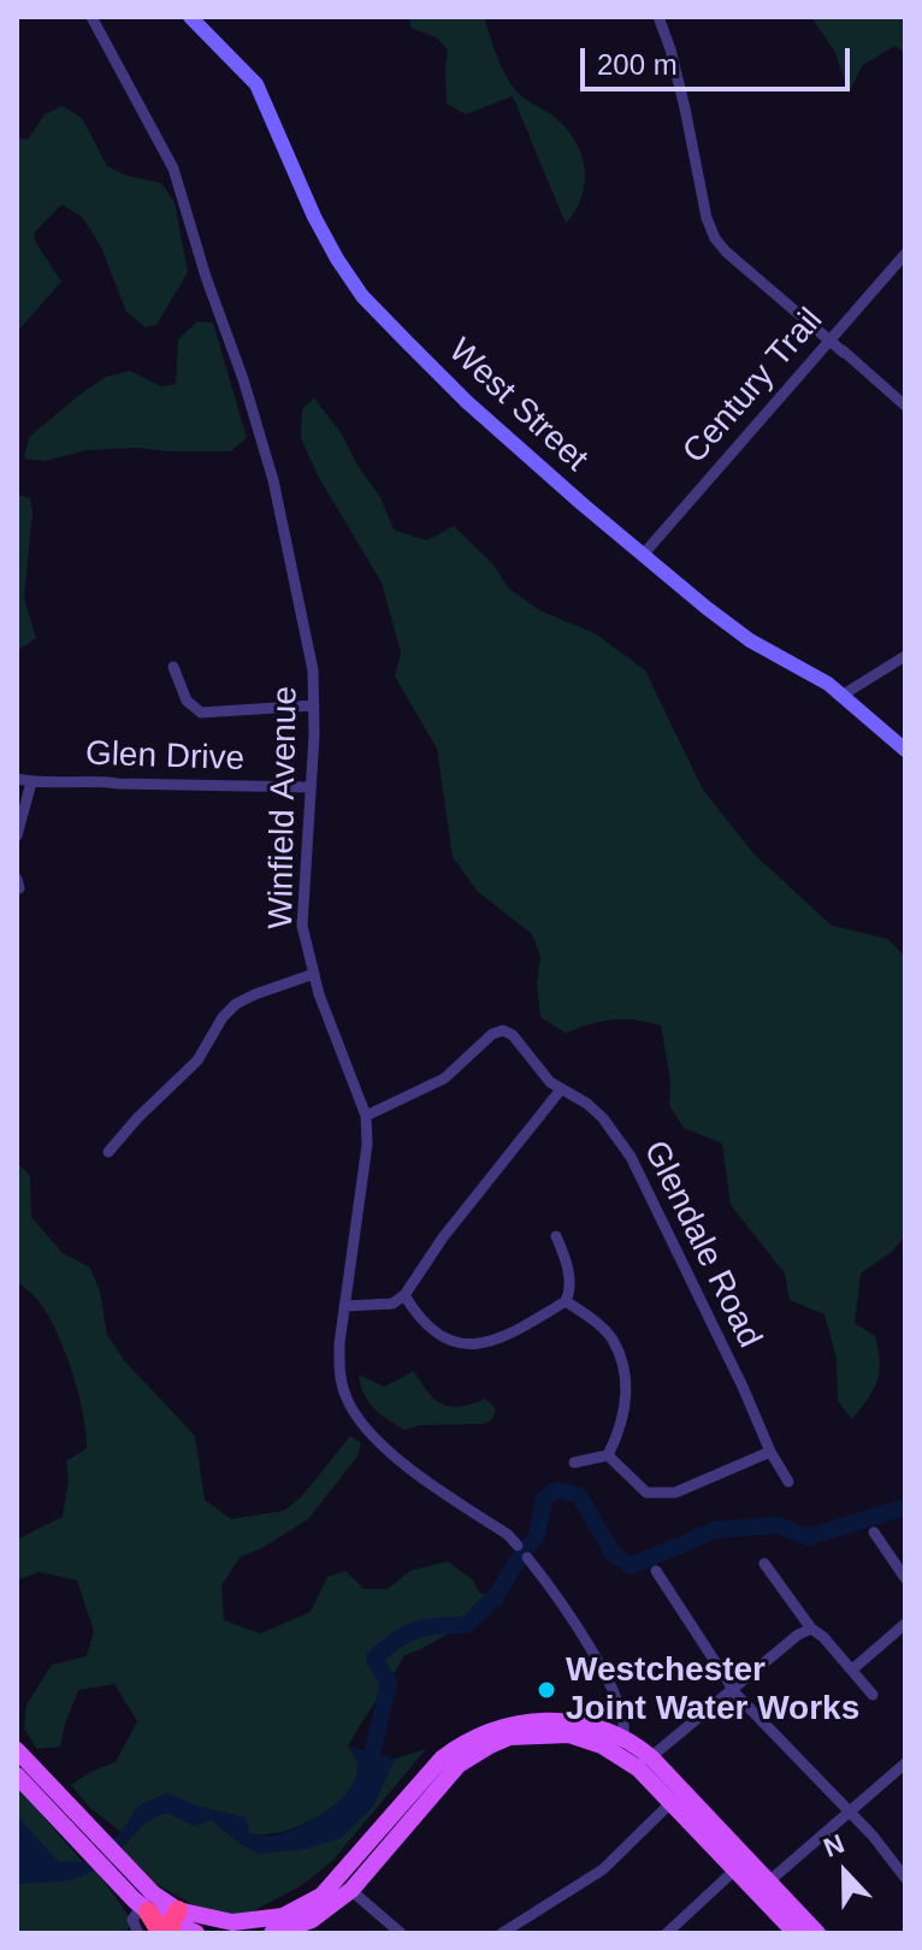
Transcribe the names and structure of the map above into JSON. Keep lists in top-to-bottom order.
{
  "streets": {
    "street": [
      "Century Trail",
      "West Street",
      "Glen Drive",
      "Winfield Avenue",
      "Glendale Road"
    ]
  },
  "crossings": [
    ["Century Trail", "West Street"],
    ["Glen Drive", "Winfield Avenue"],
    ["Winfield Avenue", "Glendale Road"]
  ],
  "places": ["Westchester Joint Water Works"],
  "scale_bar": "200 m",
  "north": "top"
}
